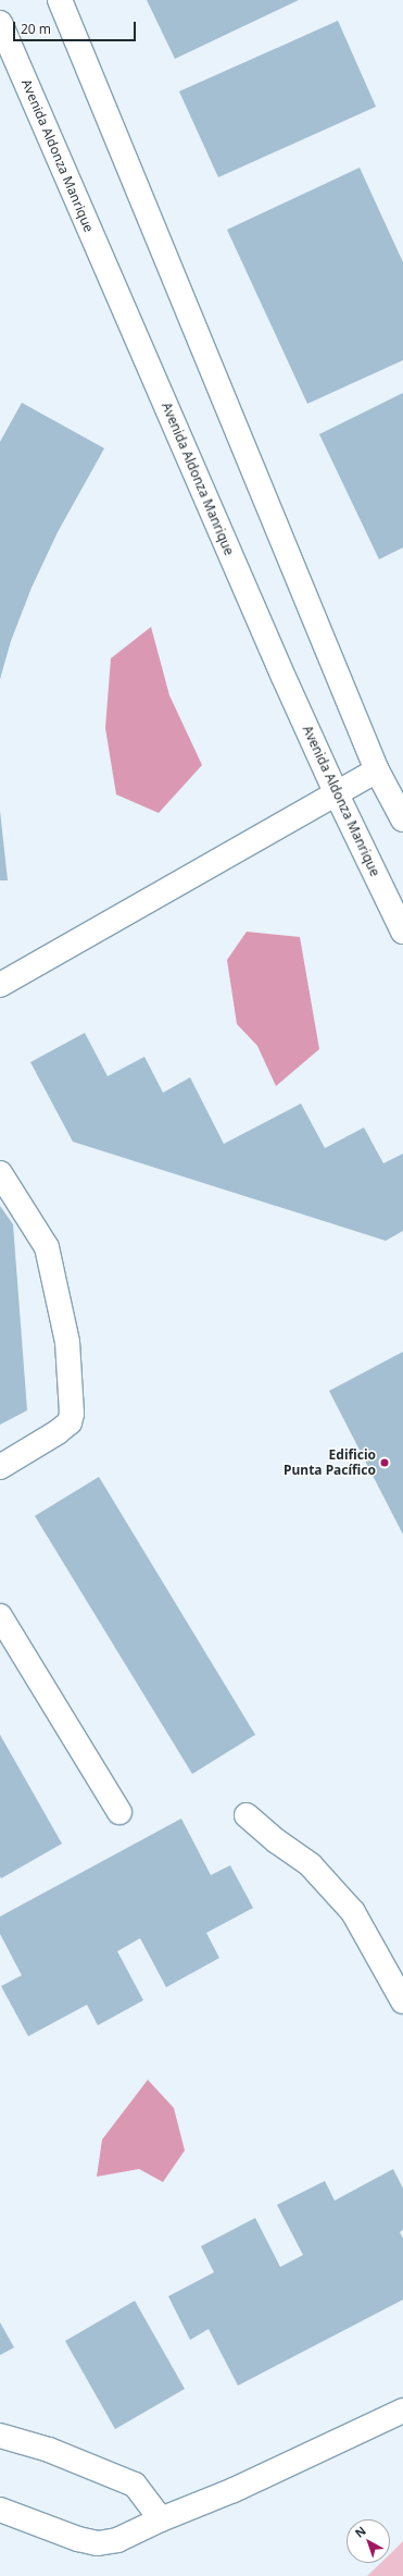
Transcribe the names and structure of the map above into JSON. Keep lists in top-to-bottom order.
{
  "streets": {
    "street": ["Avenida Aldonza Manrique"]
  },
  "places": ["Edificio Punta Pacífico"],
  "scale_bar": "20 m",
  "north": "top left"
}
